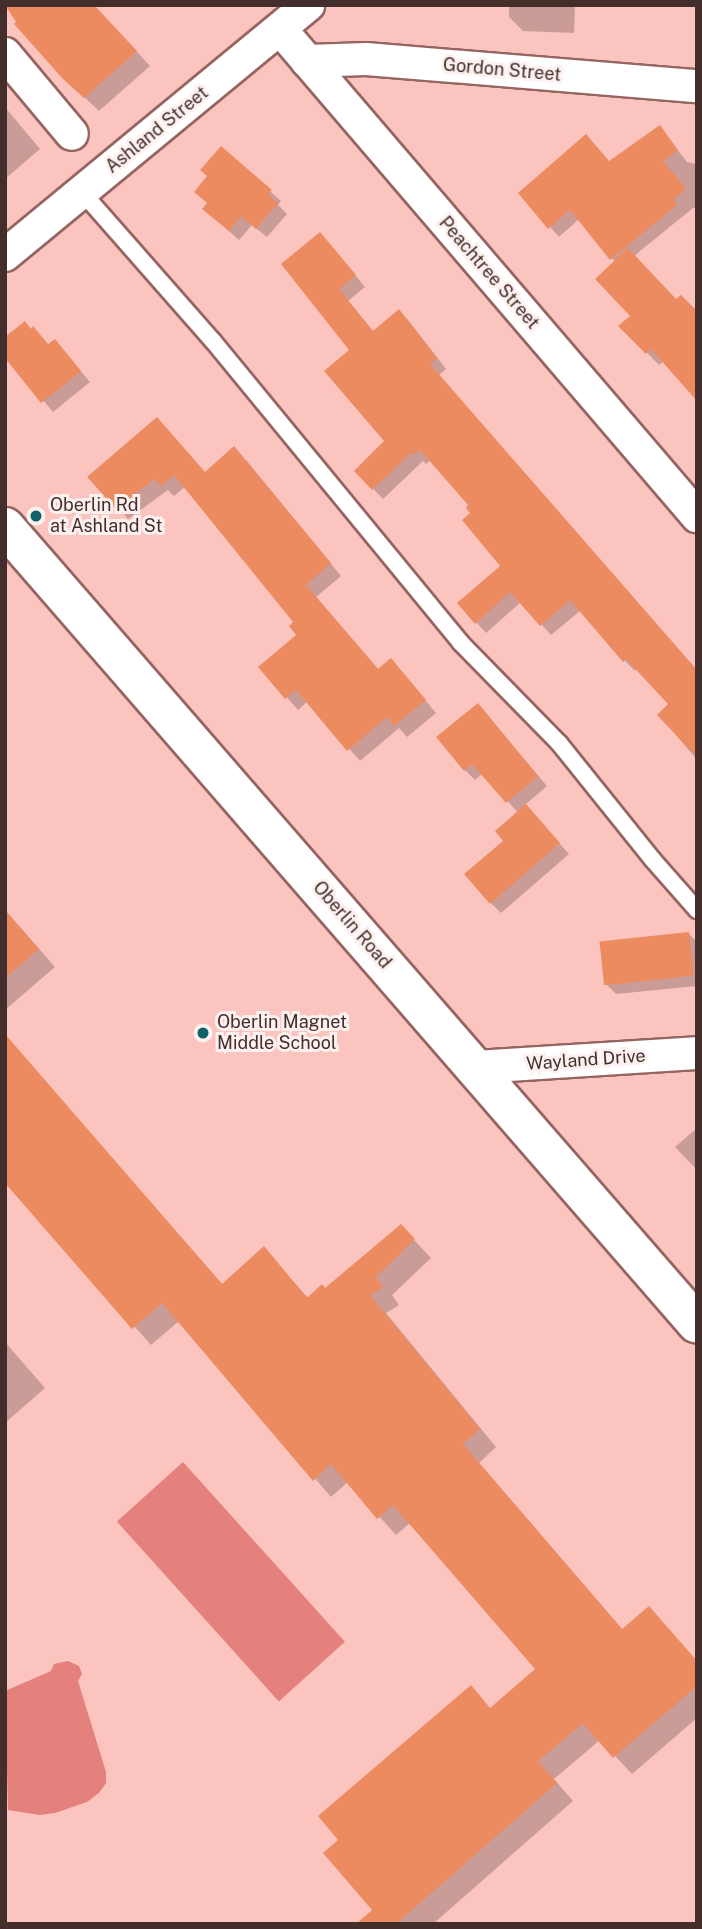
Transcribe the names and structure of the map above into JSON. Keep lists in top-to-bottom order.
{
  "streets": {
    "main road": ["Oberlin Road"],
    "street": [
      "Gordon Street",
      "Ashland Street",
      "Peachtree Street",
      "Wayland Drive"
    ]
  },
  "crossings": [
    ["Gordon Street", "Peachtree Street"],
    ["Ashland Street", "Peachtree Street"],
    ["Oberlin Road", "Wayland Drive"]
  ],
  "places": ["Oberlin Rd at Ashland St", "Oberlin Magnet Middle School"]
}
